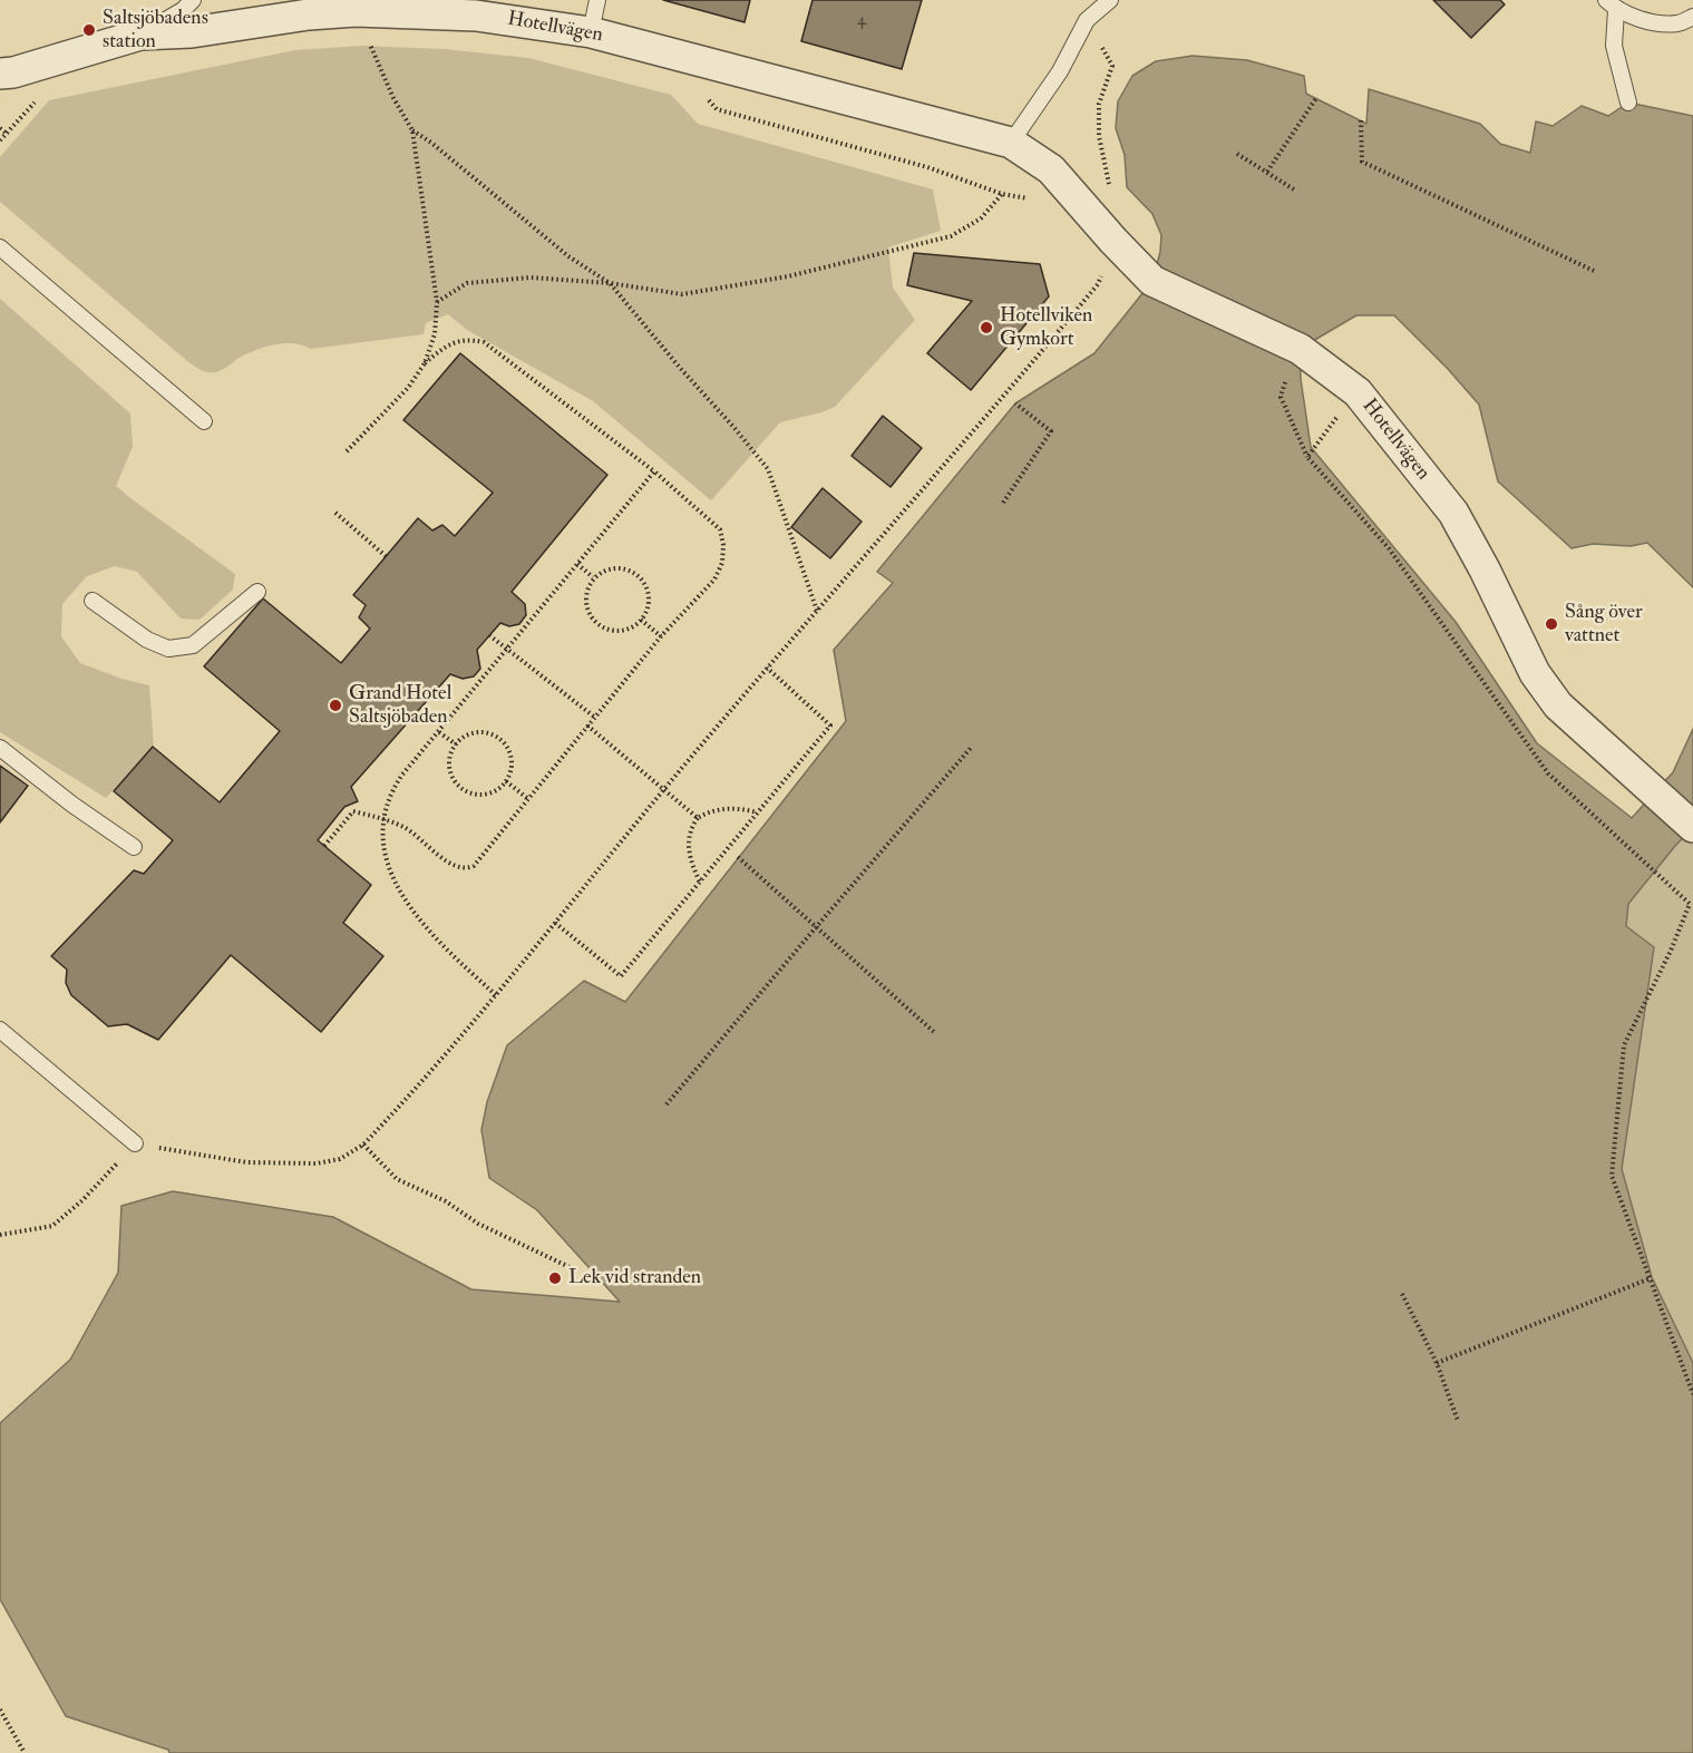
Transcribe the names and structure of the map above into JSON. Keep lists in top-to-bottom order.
{
  "streets": {
    "street": ["Hotellvägen"]
  },
  "places": [
    "Saltsjöbadens station",
    "Hotellviken Gymkort",
    "Sång över vattnet",
    "Grand Hotel Saltsjöbaden",
    "Lek vid stranden"
  ],
  "house_numbers": ["4"]
}
